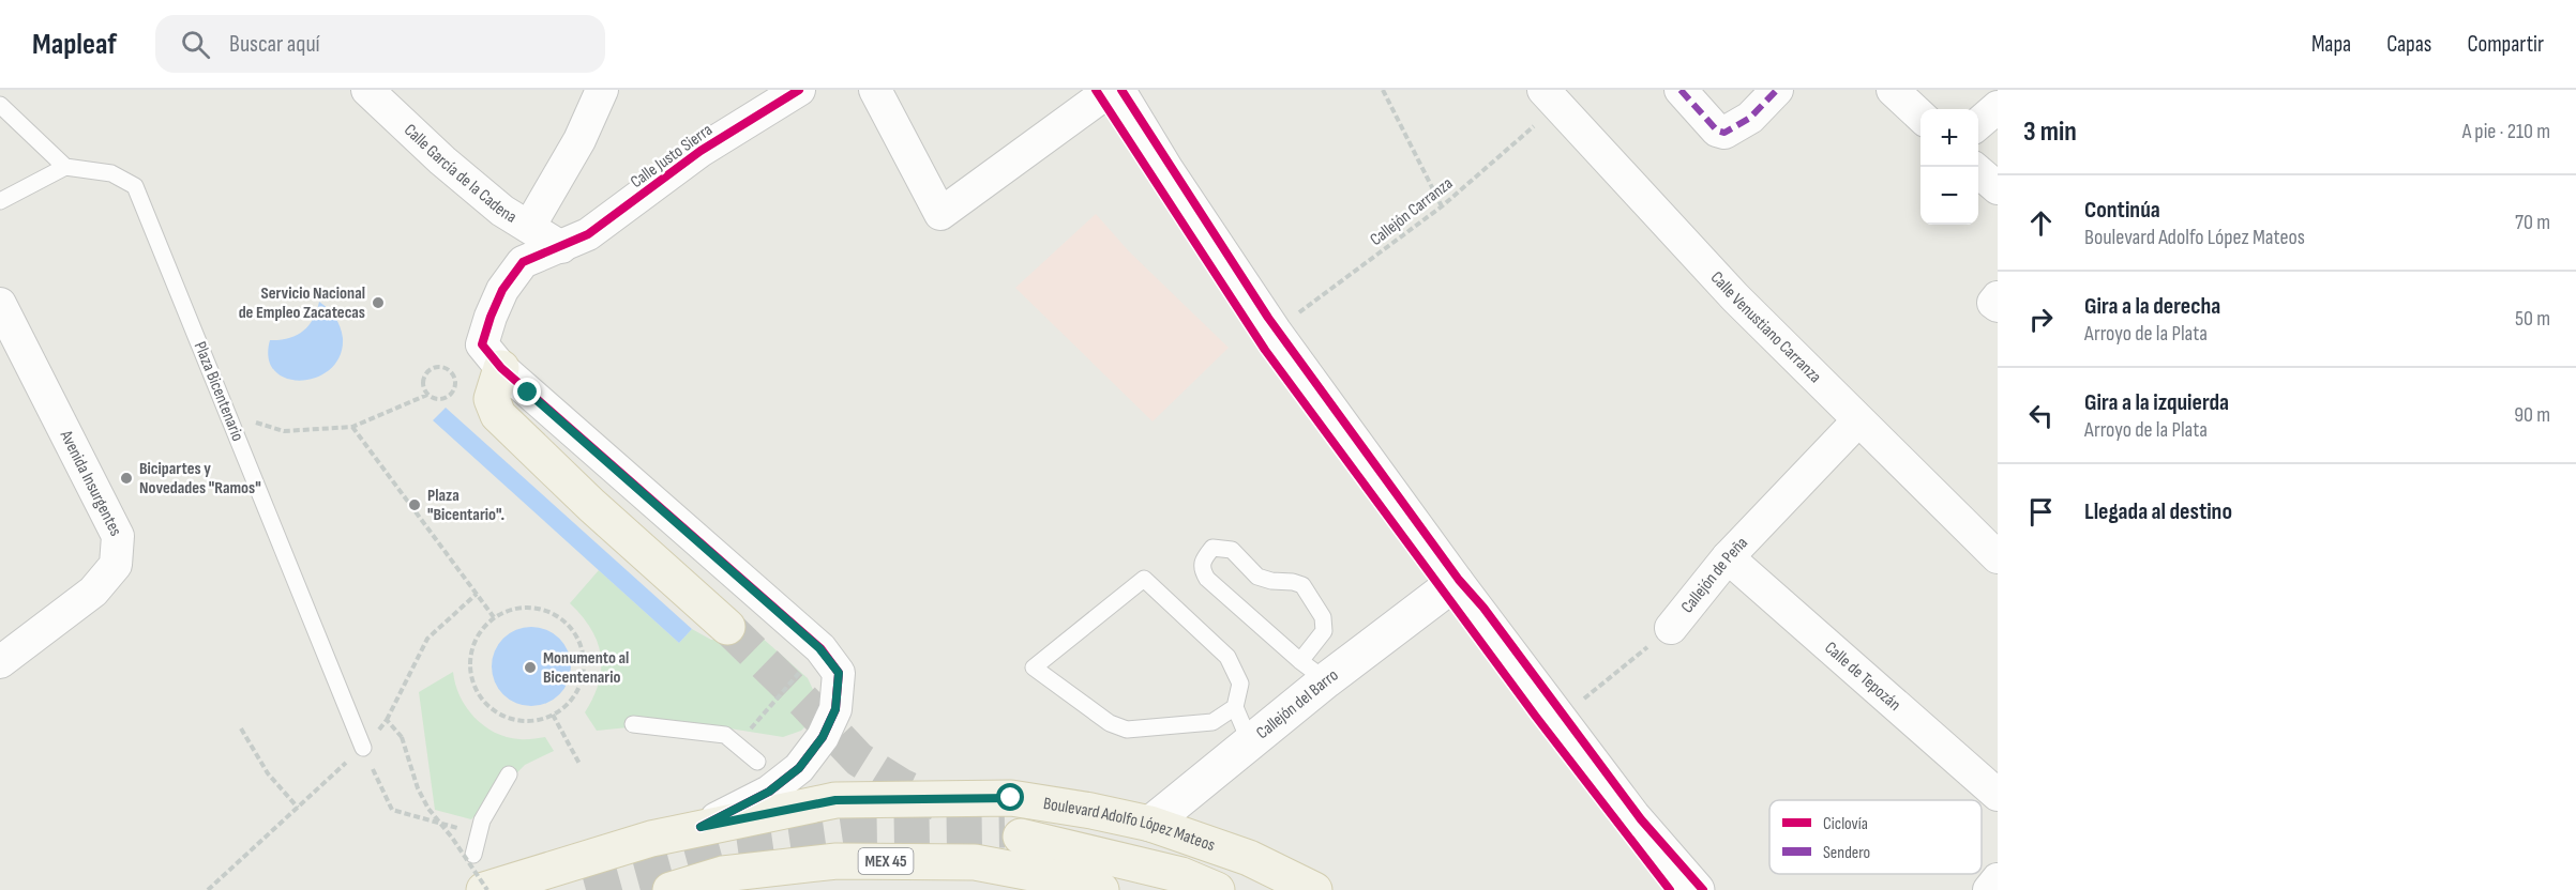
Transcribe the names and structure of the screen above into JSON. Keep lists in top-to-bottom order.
{
  "streets": {
    "main road": ["Boulevard Adolfo López Mateos", "MEX 45"],
    "street": [
      "Calle Justo Sierra",
      "Calle García de la Cadena",
      "Calle Venustiano Carranza",
      "Avenida Insurgentes",
      "Callejón de Peña",
      "Calle de Tepozán",
      "Callejón del Barro"
    ],
    "lane": ["Plaza Bicentenario"],
    "path": ["Callejón Carranza"]
  },
  "crossings": [
    ["Calle Justo Sierra", "Calle García de la Cadena"],
    ["Callejón Carranza", "Calle Venustiano Carranza"],
    ["Calle Venustiano Carranza", "Callejón de Peña"],
    ["Callejón de Peña", "Calle de Tepozán"],
    ["Callejón del Barro", "Boulevard Adolfo López Mateos"]
  ],
  "places": [
    "Servicio Nacional de Empleo Zacatecas",
    "Bicipartes y Novedades \"Ramos\"",
    "Plaza \"Bicentario\".",
    "Monumento al Bicentenario"
  ],
  "legend": ["Ciclovía", "Sendero"],
  "page": {
    "header": "Mapleaf",
    "search": "Buscar aquí",
    "nav": ["Mapa", "Capas", "Compartir"],
    "heading": ["3 min", "A pie · 210 m"],
    "map_buttons": ["+", "−"],
    "list": [
      ["Continúa", "Boulevard Adolfo López Mateos", "70 m"],
      ["Gira a la derecha", "Arroyo de la Plata", "50 m"],
      ["Gira a la izquierda", "Arroyo de la Plata", "90 m"],
      "Llegada al destino"
    ]
  }
}
